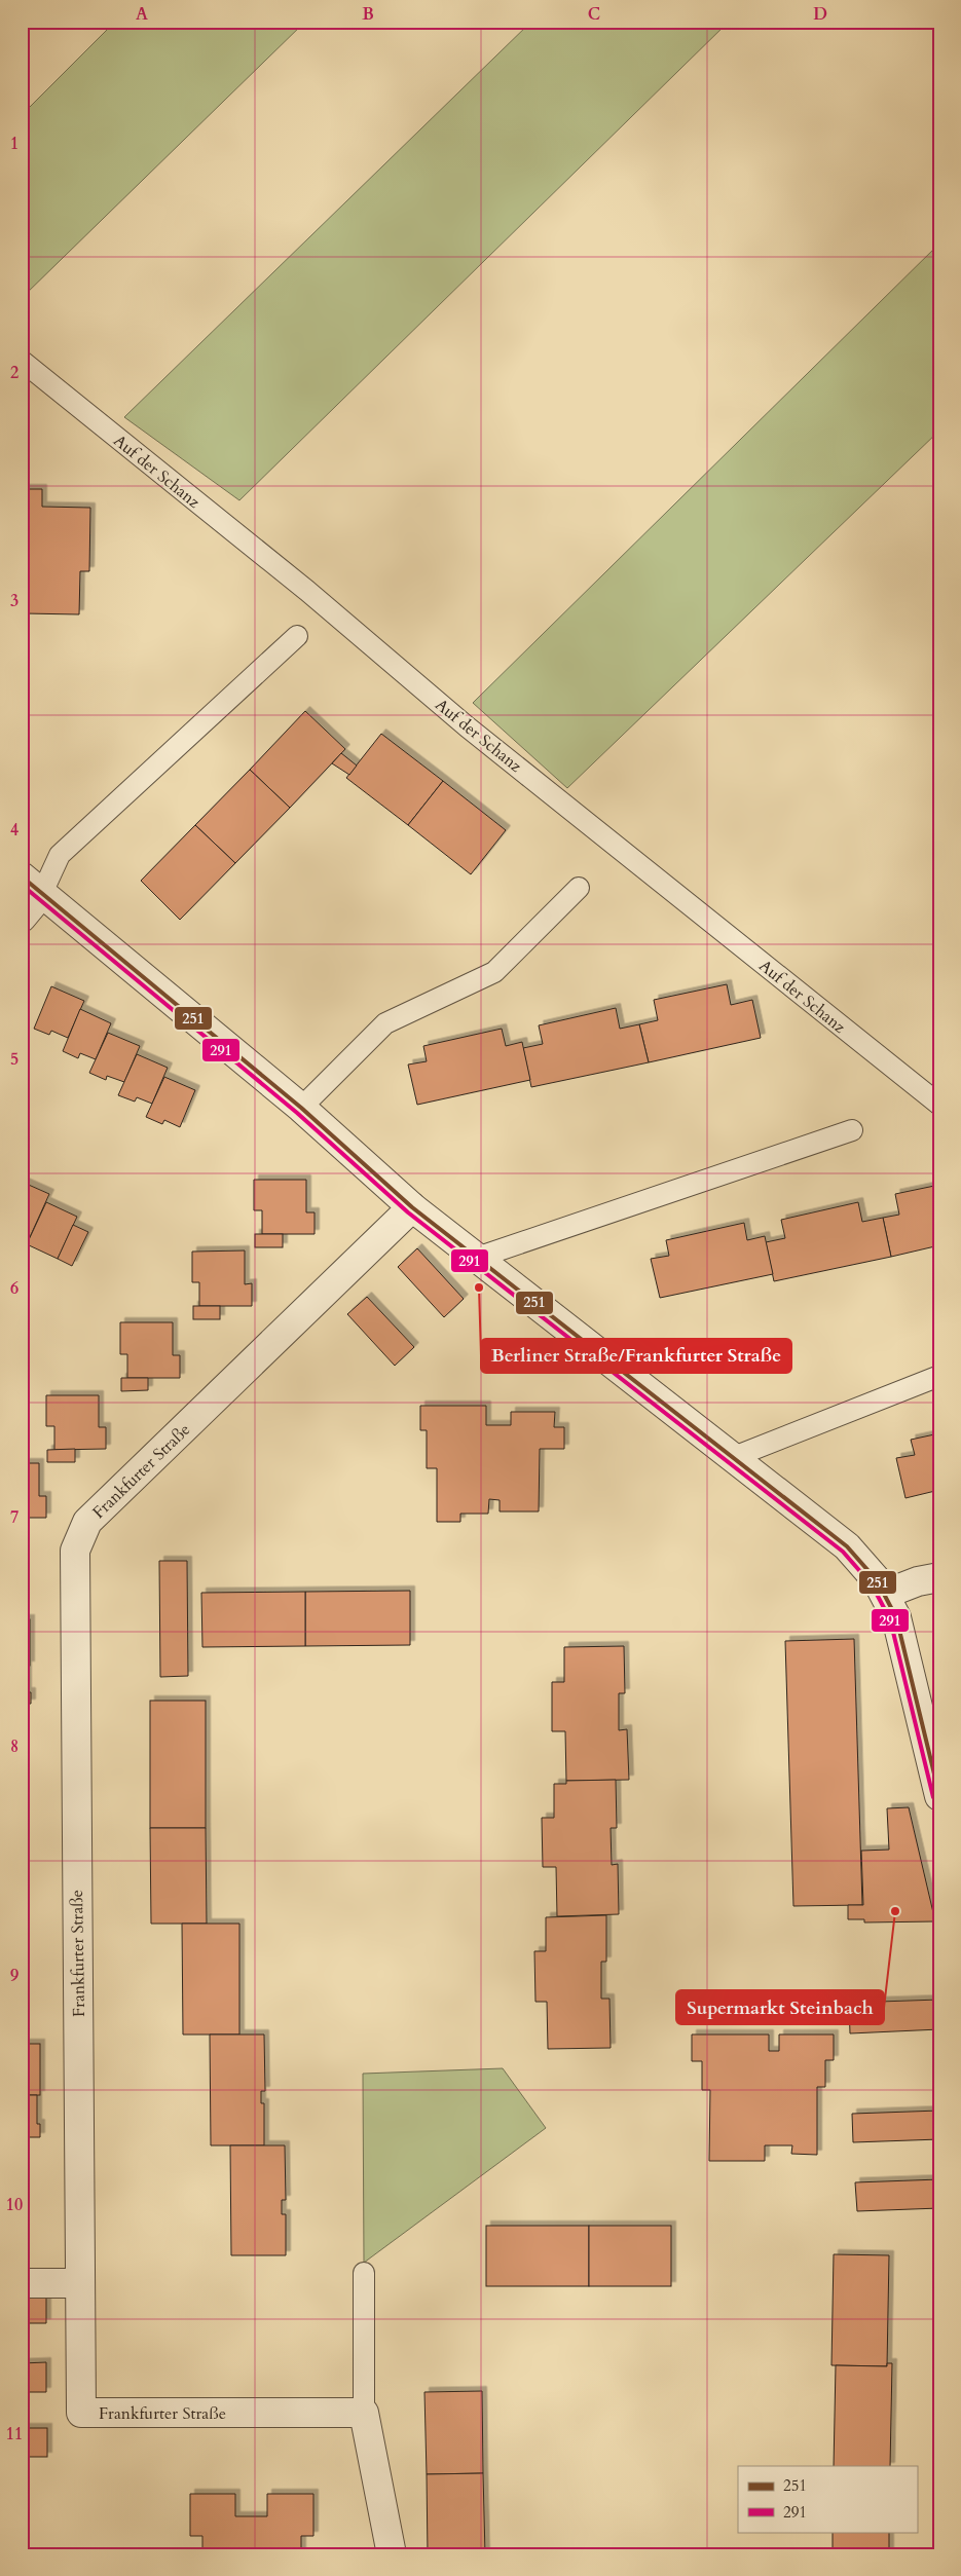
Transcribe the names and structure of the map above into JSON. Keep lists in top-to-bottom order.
{
  "streets": {
    "street": ["Frankfurter Straße"],
    "lane": ["Auf der Schanz"]
  },
  "places": ["Berliner Straße/Frankfurter Straße", "Supermarkt Steinbach"],
  "lines": ["transit line 251", "transit line 291"],
  "legend": ["251", "291"],
  "grid": {
    "columns": [
      "A",
      "B",
      "C",
      "D"
    ],
    "rows": [
      "1",
      "2",
      "3",
      "4",
      "5",
      "6",
      "7",
      "8",
      "9",
      "10",
      "11"
    ]
  }
}
